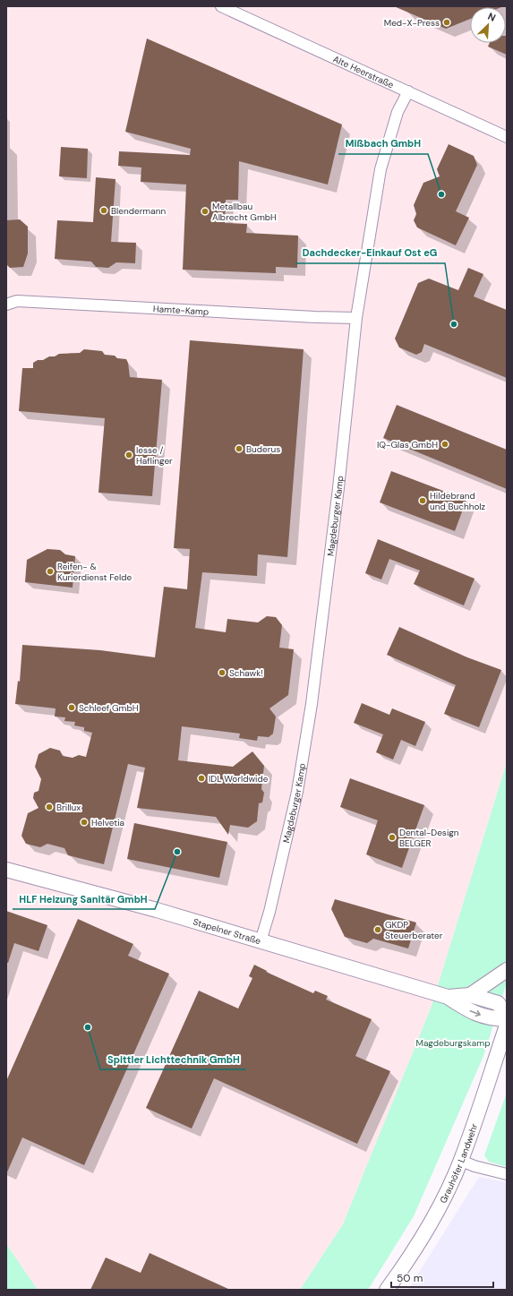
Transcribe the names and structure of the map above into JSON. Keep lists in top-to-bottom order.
{
  "streets": {
    "street": [
      "Alte Heerstraße",
      "Hamte-Kamp",
      "Magdeburger Kamp",
      "Stapelner Straße",
      "Grauhöfer Landwehr"
    ]
  },
  "crossings": [
    ["Alte Heerstraße", "Magdeburger Kamp"],
    ["Hamte-Kamp", "Magdeburger Kamp"],
    ["Magdeburger Kamp", "Stapelner Straße"]
  ],
  "parks": ["Magdeburgskamp"],
  "places": [
    "Med-X-Press",
    "Mißbach GmbH",
    "Blendermann",
    "Metallbau Albrecht GmbH",
    "Dachdecker-Einkauf Ost eG",
    "IQ-Glas GmbH",
    "Buderus",
    "Iesse / Haflinger",
    "Hildebrand und Buchholz",
    "Reifen- & Kurierdienst Felde",
    "Schawk!",
    "Schleef GmbH",
    "IDL Worldwide",
    "Brillux",
    "Helvetia",
    "Dental-Design BELGER",
    "HLF Heizung Sanitär GmbH",
    "GKDP Steuerberater",
    "Spittler Lichttechnik GmbH"
  ],
  "scale_bar": "50 m",
  "north": "top right"
}
